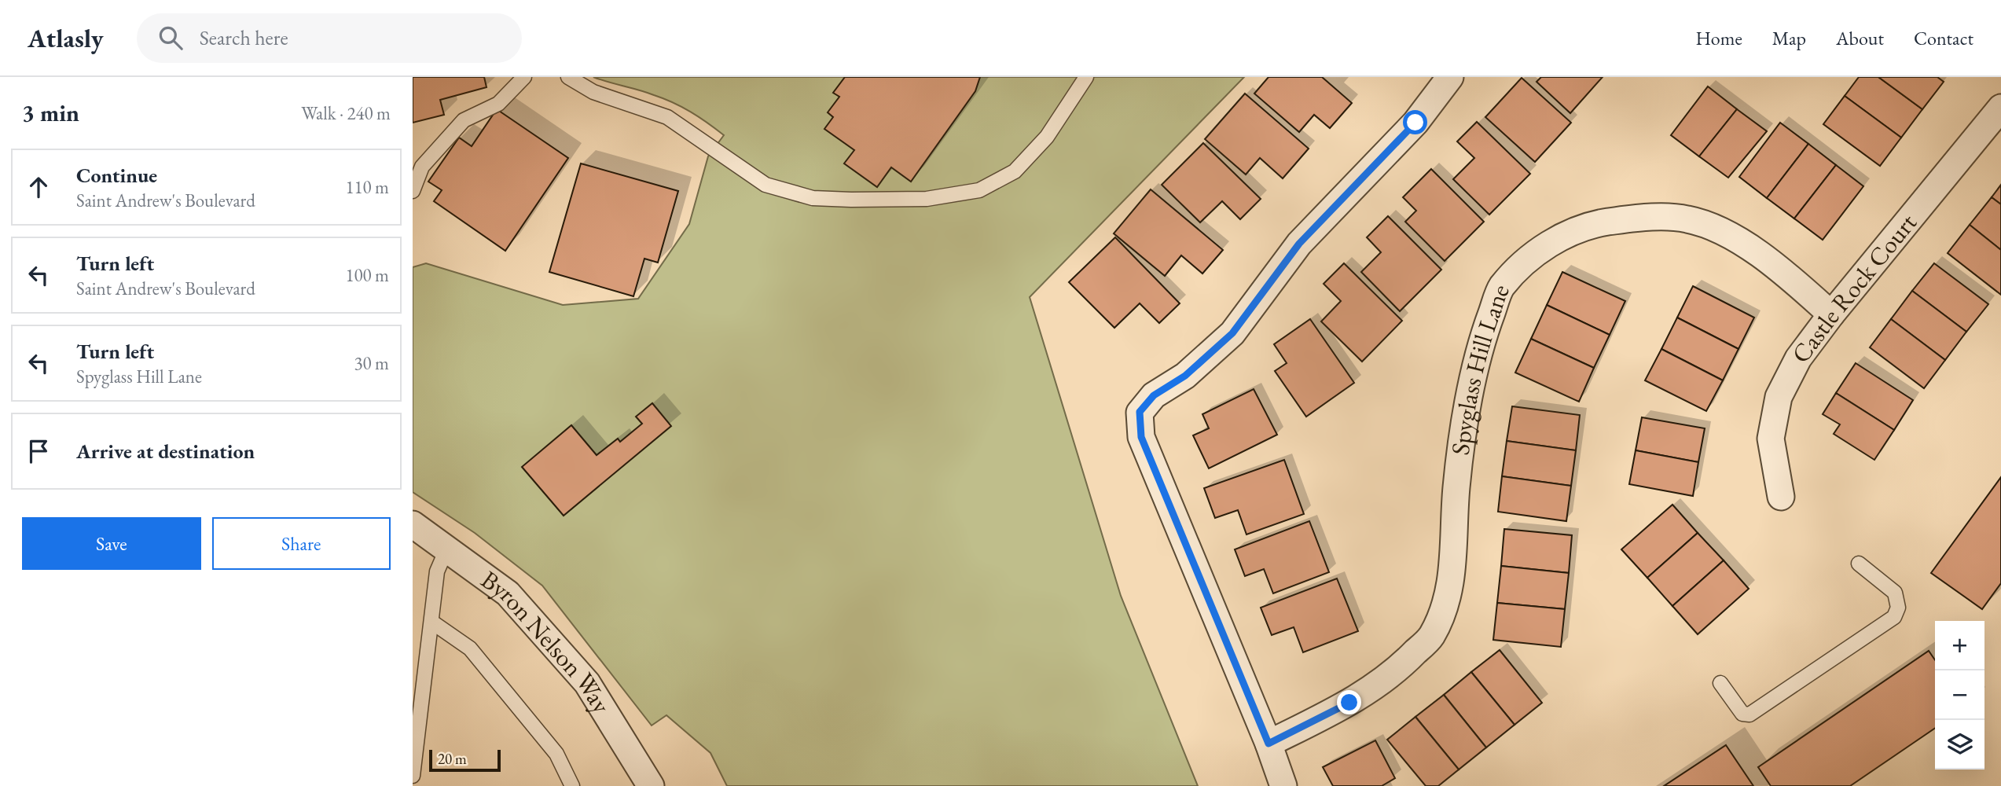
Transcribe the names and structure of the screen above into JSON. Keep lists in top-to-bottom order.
{
  "streets": {
    "street": ["Castle Rock Court", "Spyglass Hill Lane", "Byron Nelson Way"]
  },
  "crossings": [
    ["Castle Rock Court", "Spyglass Hill Lane"]
  ],
  "scale_bar": "20 m",
  "page": {
    "header": "Atlasly",
    "search": "Search here",
    "nav": [
      "Home",
      "Map",
      "About",
      "Contact"
    ],
    "heading": ["3 min", "Walk · 240 m"],
    "list": [
      ["Continue", "Saint Andrew's Boulevard", "110 m"],
      ["Turn left", "Saint Andrew's Boulevard", "100 m"],
      ["Turn left", "Spyglass Hill Lane", "30 m"],
      "Arrive at destination"
    ],
    "buttons": ["Save", "Share"],
    "map_buttons": ["+", "−"],
    "scale": "20 m"
  }
}
